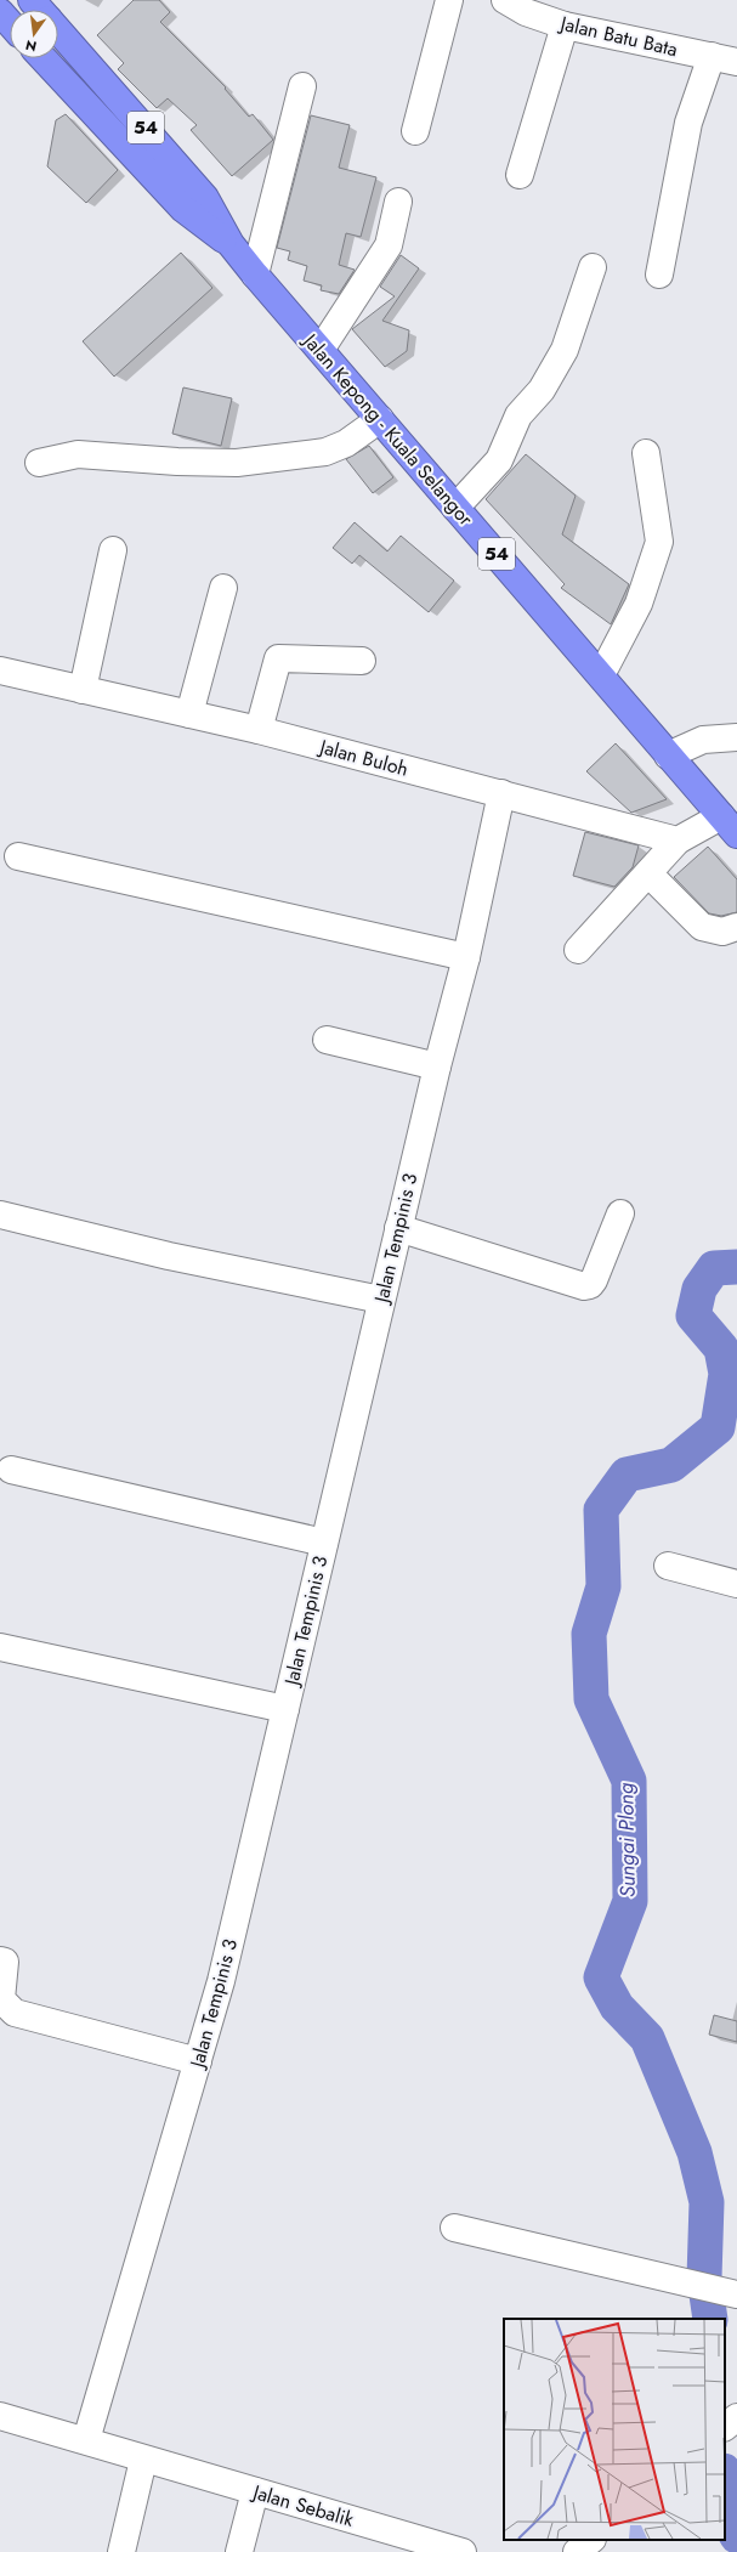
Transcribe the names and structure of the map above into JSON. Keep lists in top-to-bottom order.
{
  "streets": {
    "highway": ["54", "Jalan Kepong - Kuala Selangor"],
    "street": [
      "Jalan Batu Bata",
      "Jalan Buloh",
      "Jalan Tempinis 3",
      "Jalan Sebalik"
    ]
  },
  "crossings": [
    ["Jalan Buloh", "Jalan Tempinis 3"],
    ["Jalan Tempinis 3", "Jalan Sebalik"]
  ],
  "water": ["Sungai Plong"],
  "north": "bottom"
}
